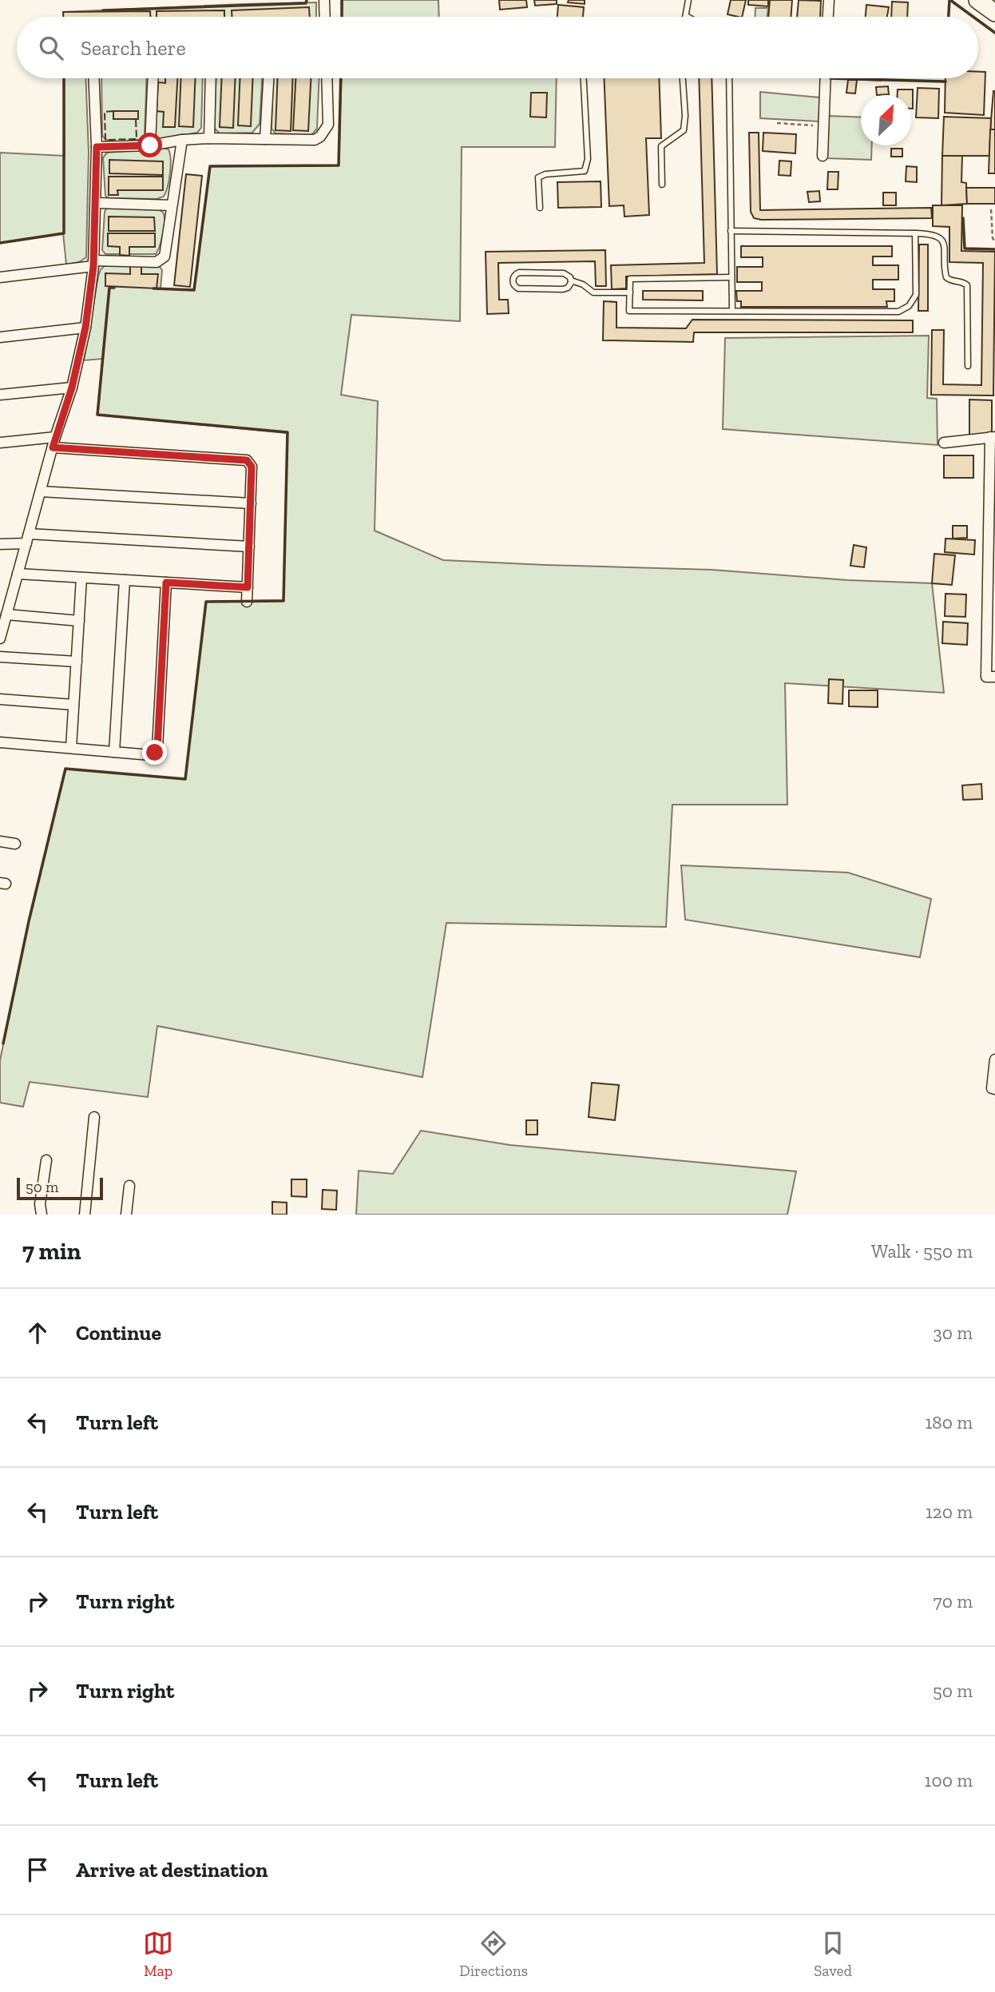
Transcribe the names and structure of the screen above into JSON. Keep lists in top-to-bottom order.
{
  "scale_bar": "50 m",
  "north": "top right",
  "page": {
    "search": "Search here",
    "scale": "50 m",
    "heading": ["7 min", "Walk · 550 m"],
    "list": [
      ["Continue", "30 m"],
      ["Turn left", "180 m"],
      ["Turn left", "120 m"],
      ["Turn right", "70 m"],
      ["Turn right", "50 m"],
      ["Turn left", "100 m"],
      "Arrive at destination"
    ],
    "nav": ["Map", "Directions", "Saved"]
  }
}
